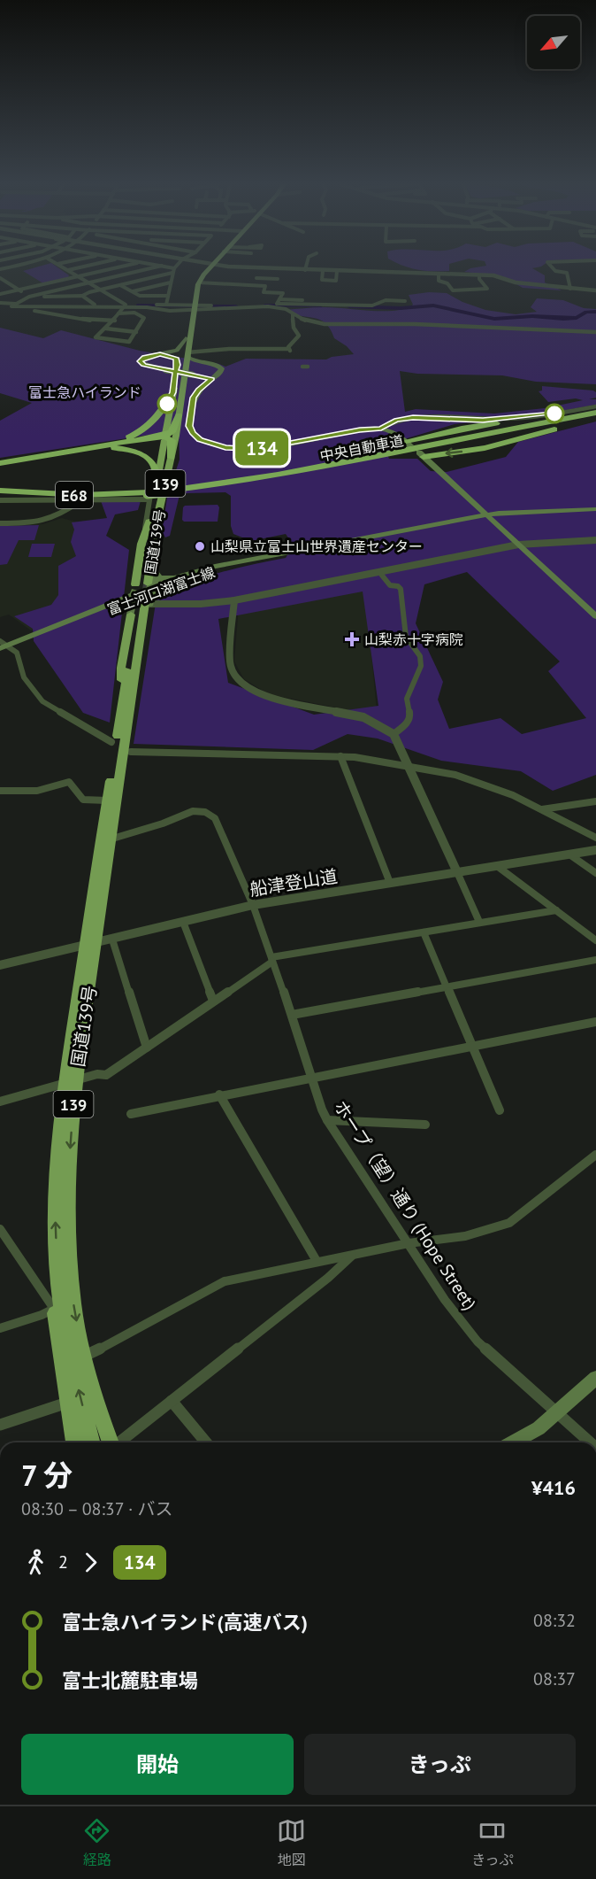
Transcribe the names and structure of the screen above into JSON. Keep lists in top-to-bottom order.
{
  "streets": {
    "highway": [
      "中央自動車道",
      "139",
      "E68",
      "国道139号"
    ],
    "main road": ["富士河口湖富士線"],
    "street": ["船津登山道", "ホープ（望）通り (Hope Street)"]
  },
  "crossings": [
    ["中央自動車道", "国道139号"],
    ["国道139号", "富士河口湖富士線"],
    ["国道139号", "船津登山道"],
    ["国道139号", "ホープ（望）通り (Hope Street)"],
    ["船津登山道", "ホープ（望）通り (Hope Street)"]
  ],
  "parks": ["富士急ハイランド"],
  "places": {
    "other": ["山梨県立富士山世界遺産センター"],
    "health": ["山梨赤十字病院"]
  },
  "lines": ["bus line 134"],
  "north": "bottom left",
  "page": {
    "on_map": "134",
    "heading": ["7 分", "08:30 – 08:37 · バス", "¥416"],
    "legs": ["2", "134"],
    "list": [
      {
        "name": "富士急ハイランド(高速バス)",
        "value": "08:32"
      },
      {
        "name": "富士北麓駐車場",
        "value": "08:37"
      }
    ],
    "buttons": ["開始", "きっぷ"],
    "tabs": ["経路", "地図", "きっぷ"]
  }
}
